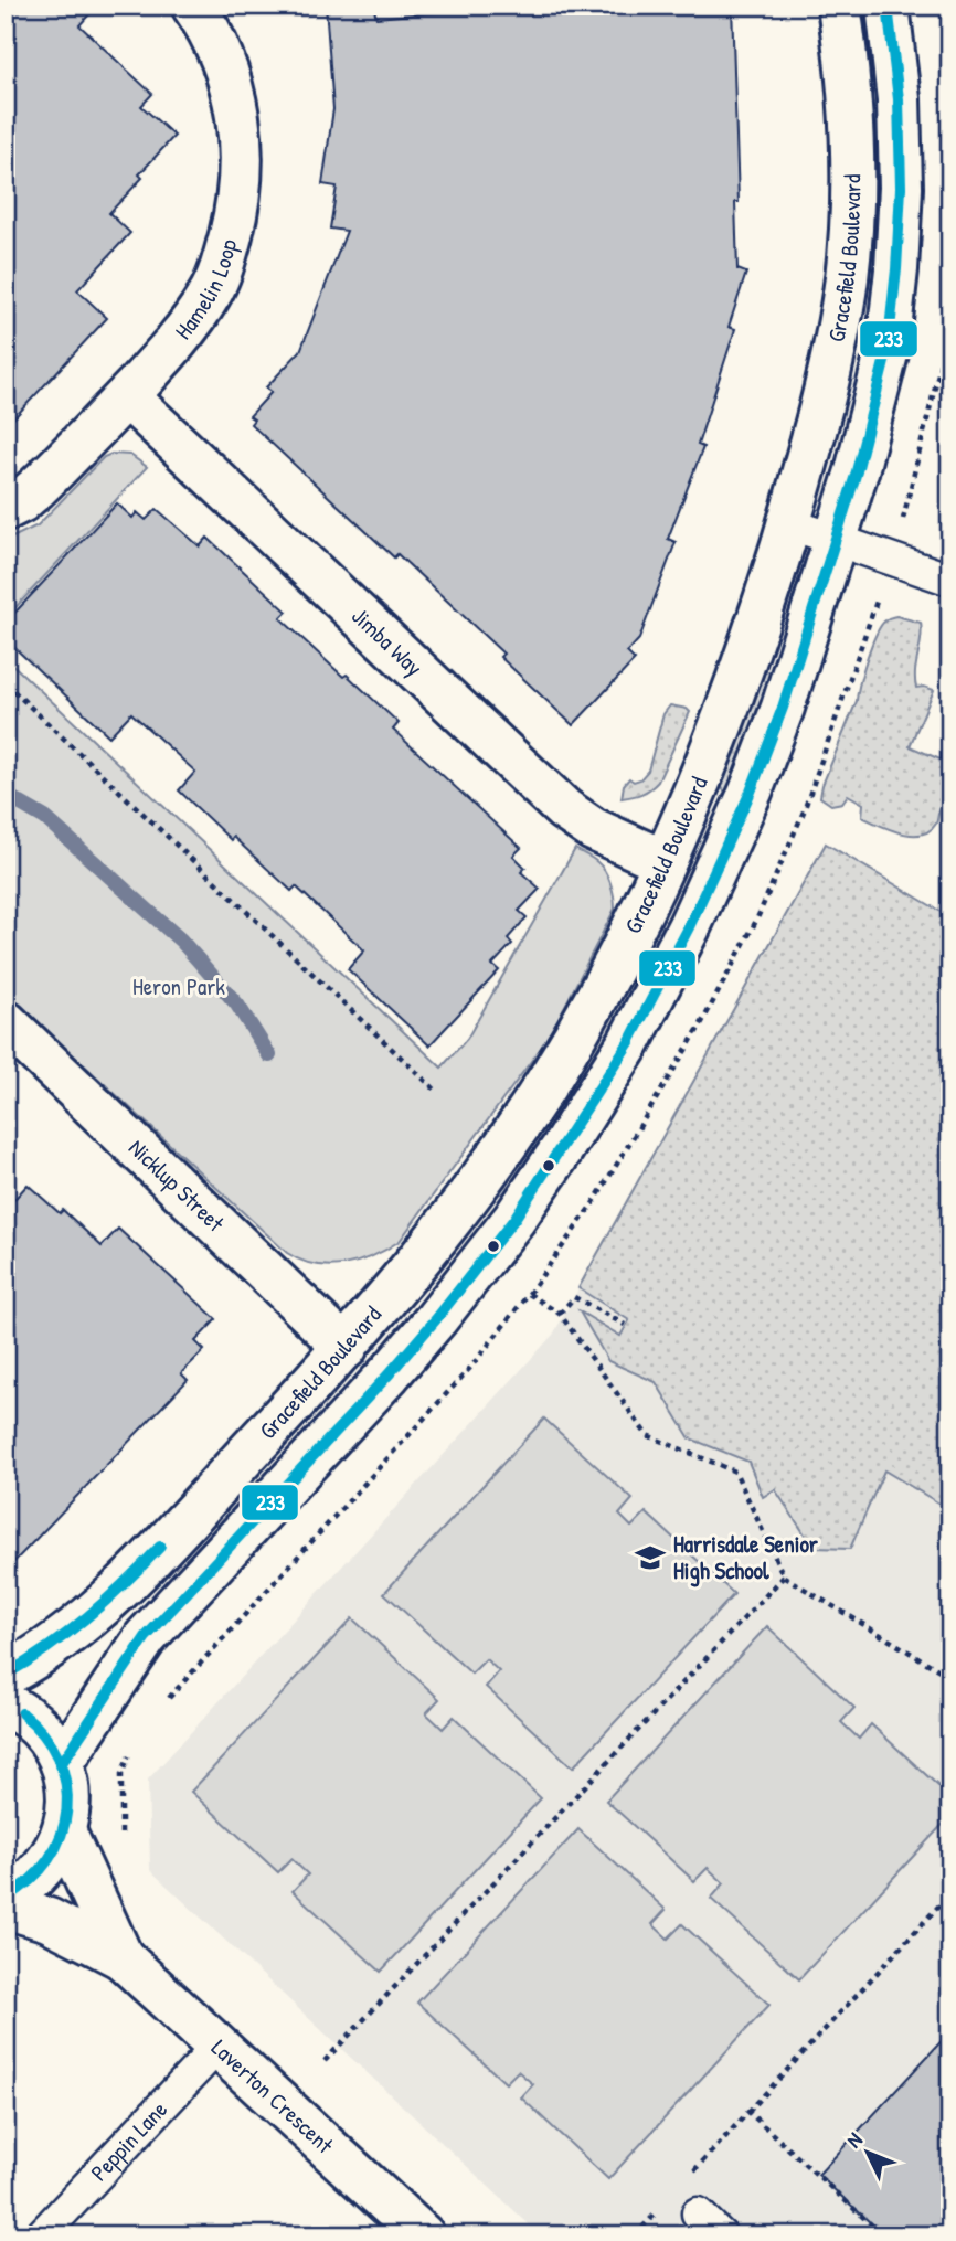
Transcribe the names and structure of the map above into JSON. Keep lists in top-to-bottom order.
{
  "streets": {
    "street": [
      "Gracefield Boulevard",
      "Hamelin Loop",
      "Jimba Way",
      "Nicklup Street",
      "Laverton Crescent"
    ],
    "lane": ["Peppin Lane"]
  },
  "crossings": [
    ["Gracefield Boulevard", "Jimba Way"],
    ["Gracefield Boulevard", "Nicklup Street"],
    ["Hamelin Loop", "Jimba Way"],
    ["Laverton Crescent", "Peppin Lane"]
  ],
  "parks": ["Heron Park"],
  "places": {
    "school or university": ["Harrisdale Senior High School"]
  },
  "lines": ["transit line 233"],
  "north": "top left"
}
